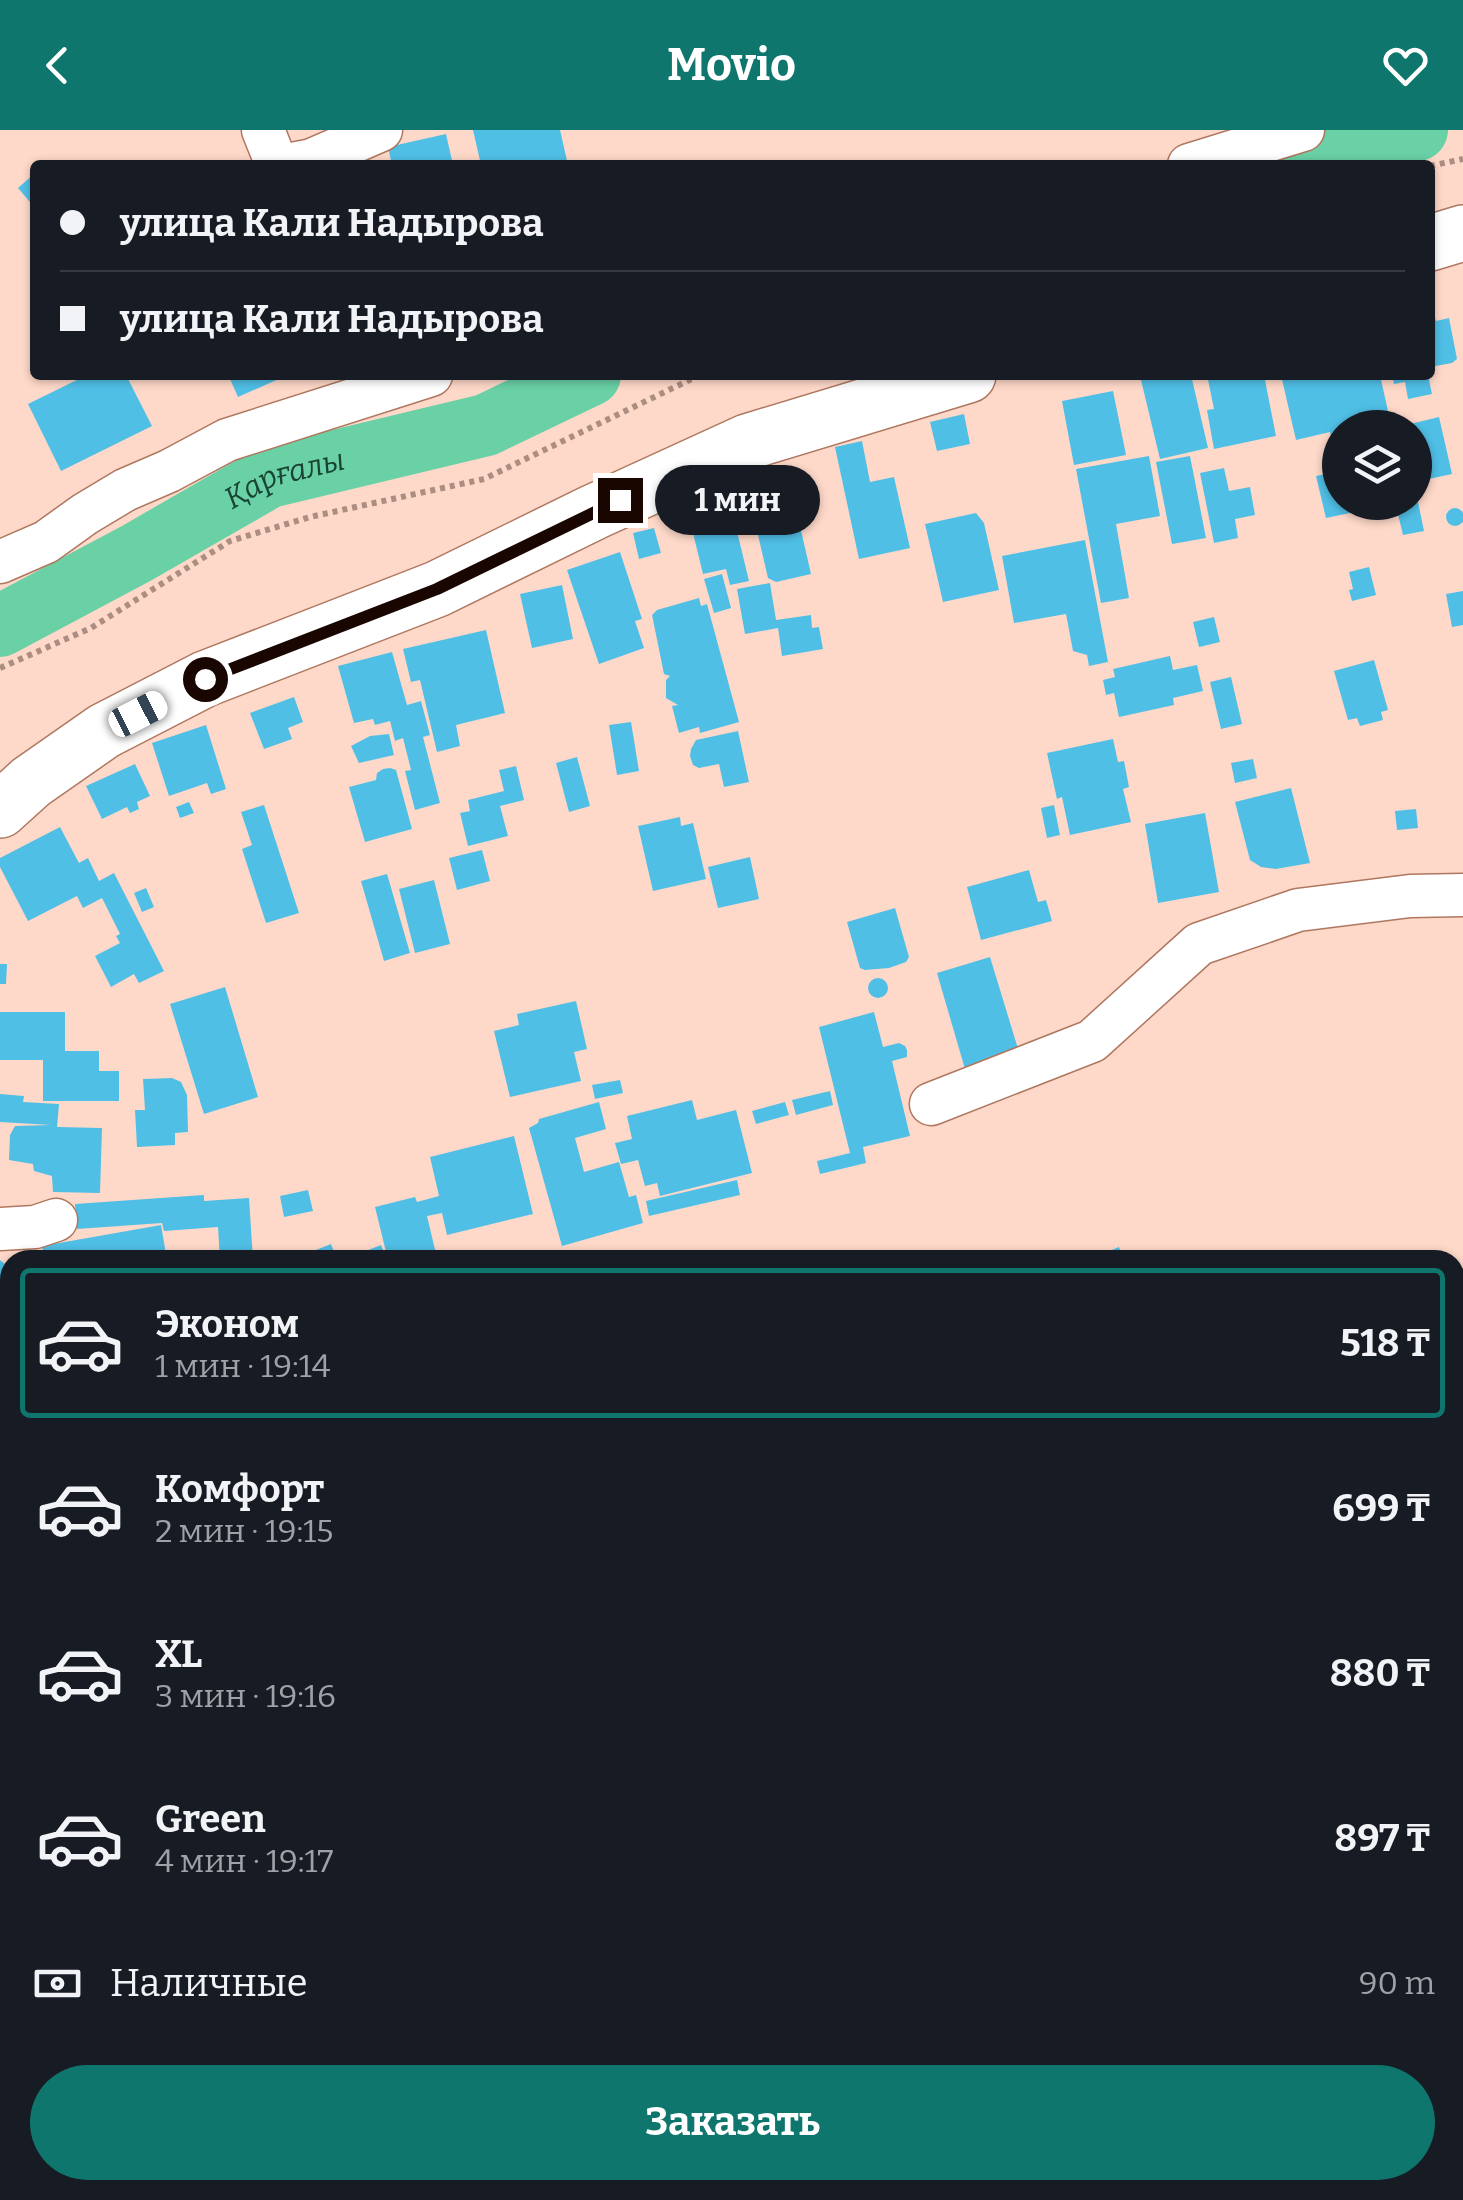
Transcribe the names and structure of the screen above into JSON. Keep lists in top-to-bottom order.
{
  "water": ["Қарғалы"],
  "page": {
    "header": "Movio",
    "banner": ["улица Кали Надырова", "улица Кали Надырова"],
    "bubble": "1 мин",
    "list": [
      {
        "name": "Эконом",
        "note": "1 мин · 19:14",
        "value": "518 ₸"
      },
      {
        "name": "Комфорт",
        "note": "2 мин · 19:15",
        "value": "699 ₸"
      },
      {
        "name": "XL",
        "note": "3 мин · 19:16",
        "value": "880 ₸"
      },
      {
        "name": "Green",
        "note": "4 мин · 19:17",
        "value": "897 ₸"
      }
    ],
    "pay": ["Наличные", "90 m"],
    "buttons": "Заказать"
  }
}
